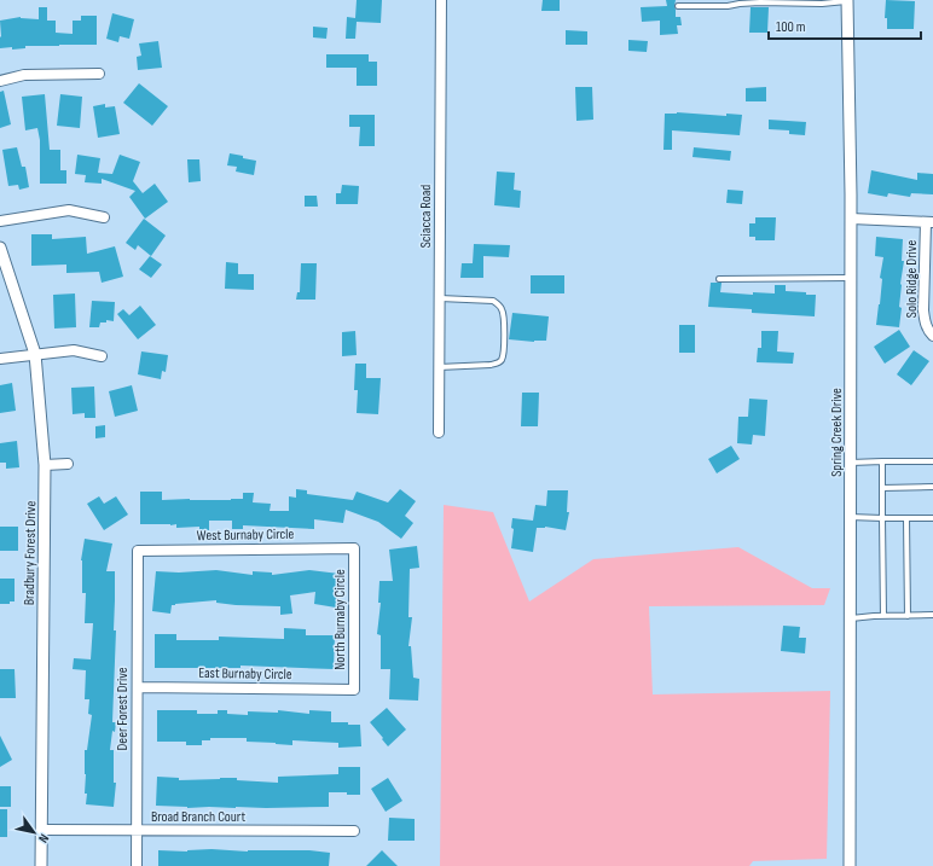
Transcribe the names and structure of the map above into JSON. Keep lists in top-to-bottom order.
{
  "streets": {
    "street": [
      "Sciacca Road",
      "Solo Ridge Drive",
      "Spring Creek Drive",
      "West Burnaby Circle",
      "Bradbury Forest Drive",
      "North Burnaby Circle",
      "East Burnaby Circle",
      "Deer Forest Drive",
      "Broad Branch Court"
    ]
  },
  "crossings": [
    ["West Burnaby Circle", "North Burnaby Circle"],
    ["West Burnaby Circle", "Deer Forest Drive"],
    ["Bradbury Forest Drive", "Broad Branch Court"],
    ["North Burnaby Circle", "East Burnaby Circle"],
    ["East Burnaby Circle", "Deer Forest Drive"],
    ["Deer Forest Drive", "Broad Branch Court"]
  ],
  "scale_bar": "100 m",
  "north": "bottom right"
}
